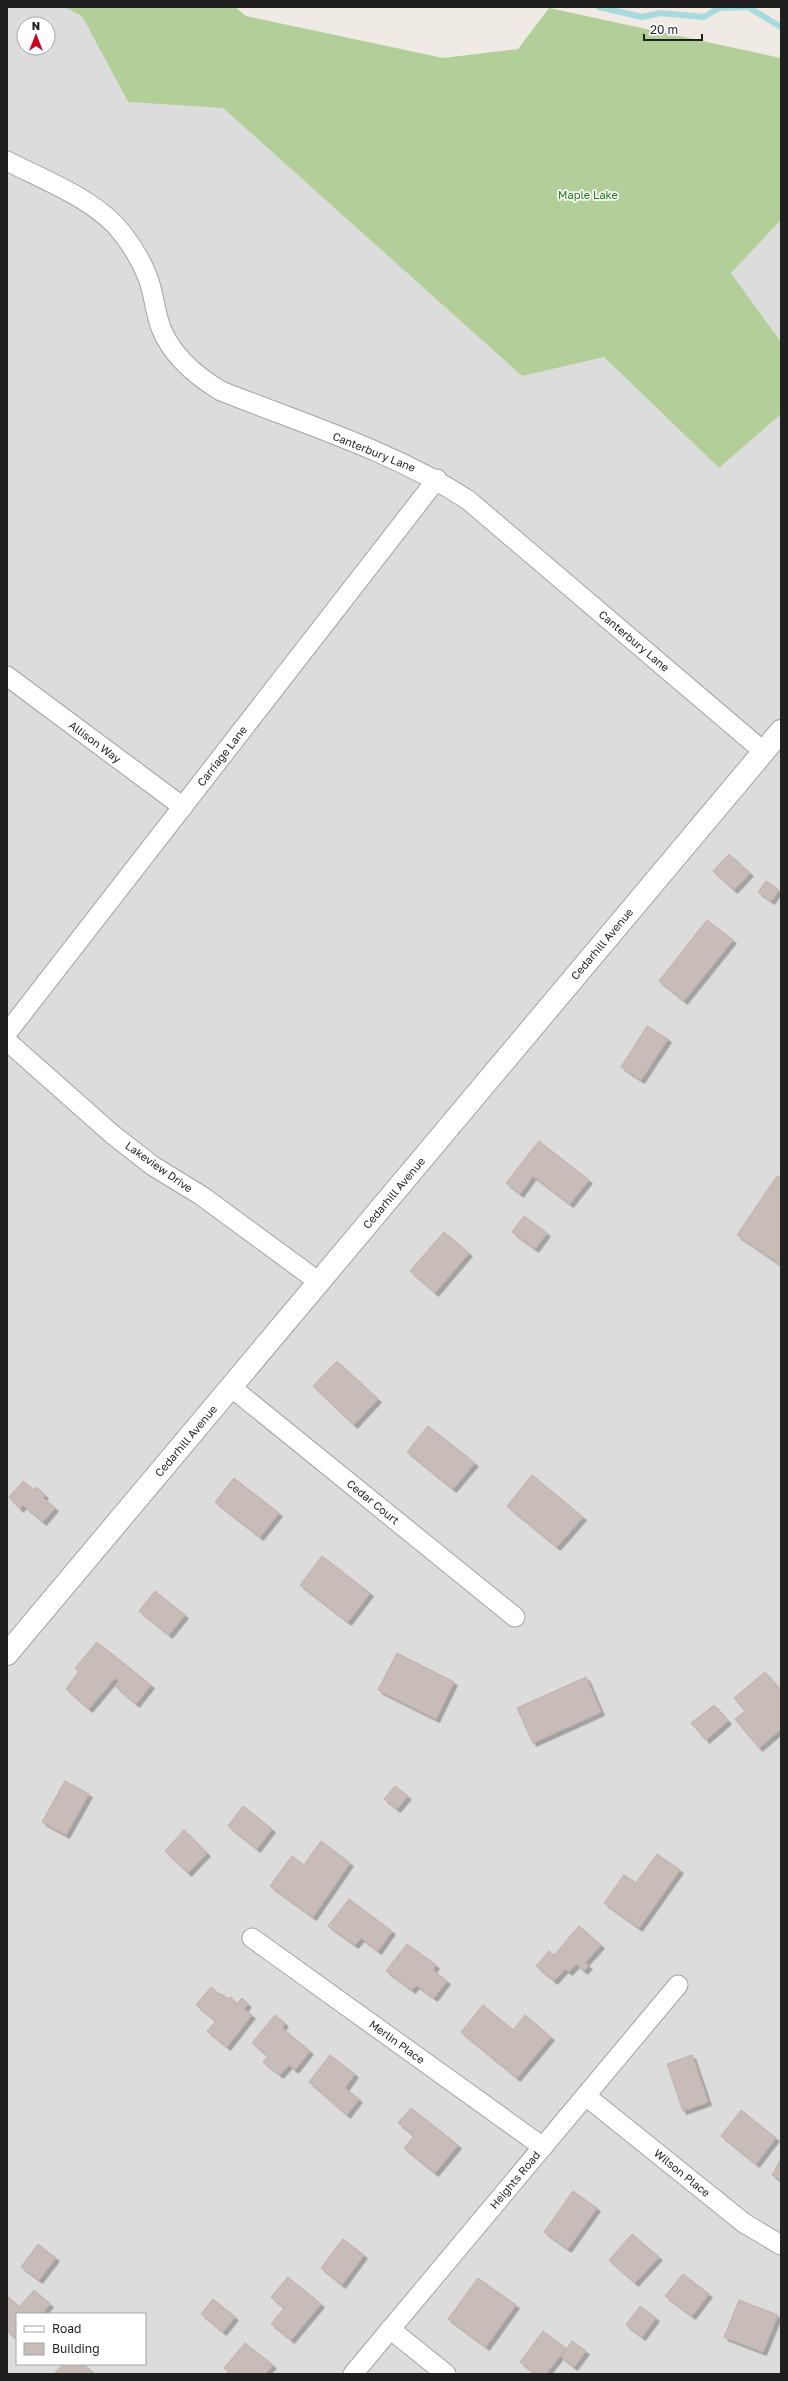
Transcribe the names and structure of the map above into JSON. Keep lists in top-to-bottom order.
{
  "streets": {
    "street": [
      "Canterbury Lane",
      "Allison Way",
      "Carriage Lane",
      "Cedarhill Avenue",
      "Lakeview Drive",
      "Cedar Court",
      "Merlin Place",
      "Wilson Place",
      "Heights Road"
    ]
  },
  "crossings": [
    ["Canterbury Lane", "Carriage Lane"],
    ["Canterbury Lane", "Cedarhill Avenue"],
    ["Allison Way", "Carriage Lane"],
    ["Cedarhill Avenue", "Lakeview Drive"],
    ["Cedarhill Avenue", "Cedar Court"],
    ["Merlin Place", "Heights Road"],
    ["Wilson Place", "Heights Road"]
  ],
  "parks": ["Maple Lake"],
  "legend": ["Road", "Building"],
  "scale_bar": "20 m",
  "north": "top"
}
